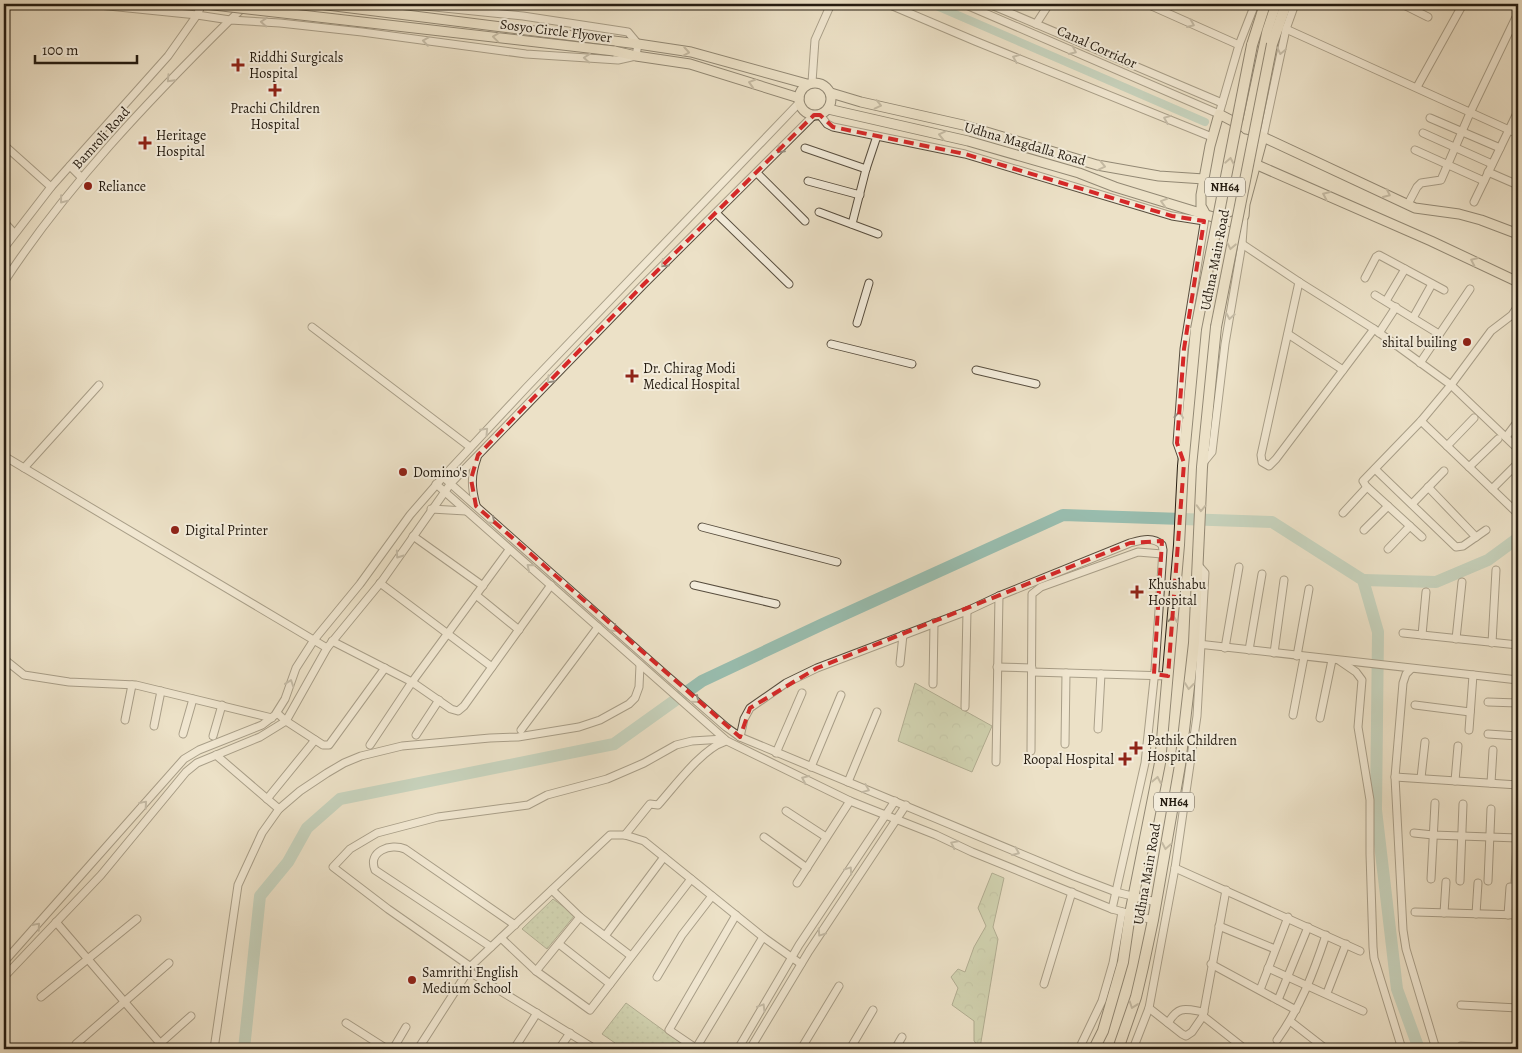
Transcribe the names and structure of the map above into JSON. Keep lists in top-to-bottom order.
{
  "streets": {
    "highway": ["NH64", "Udhna Main Road"],
    "main road": ["Sosyo Circle Flyover", "Udhna Magdalla Road"],
    "street": ["Canal Corridor", "Bamroli Road"]
  },
  "crossings": [
    ["Sosyo Circle Flyover", "Udhna Magdalla Road"]
  ],
  "places": {
    "health": [
      "Riddhi Surgicals Hospital",
      "Prachi Children Hospital",
      "Heritage Hospital",
      "Dr. Chirag Modi Medical Hospital",
      "Khushabu Hospital",
      "Pathik Children Hospital",
      "Roopal Hospital"
    ],
    "other": [
      "Reliance",
      "shital builing",
      "Domino's",
      "Digital Printer",
      "Samrithi English Medium School"
    ]
  },
  "scale_bar": "100 m"
}
